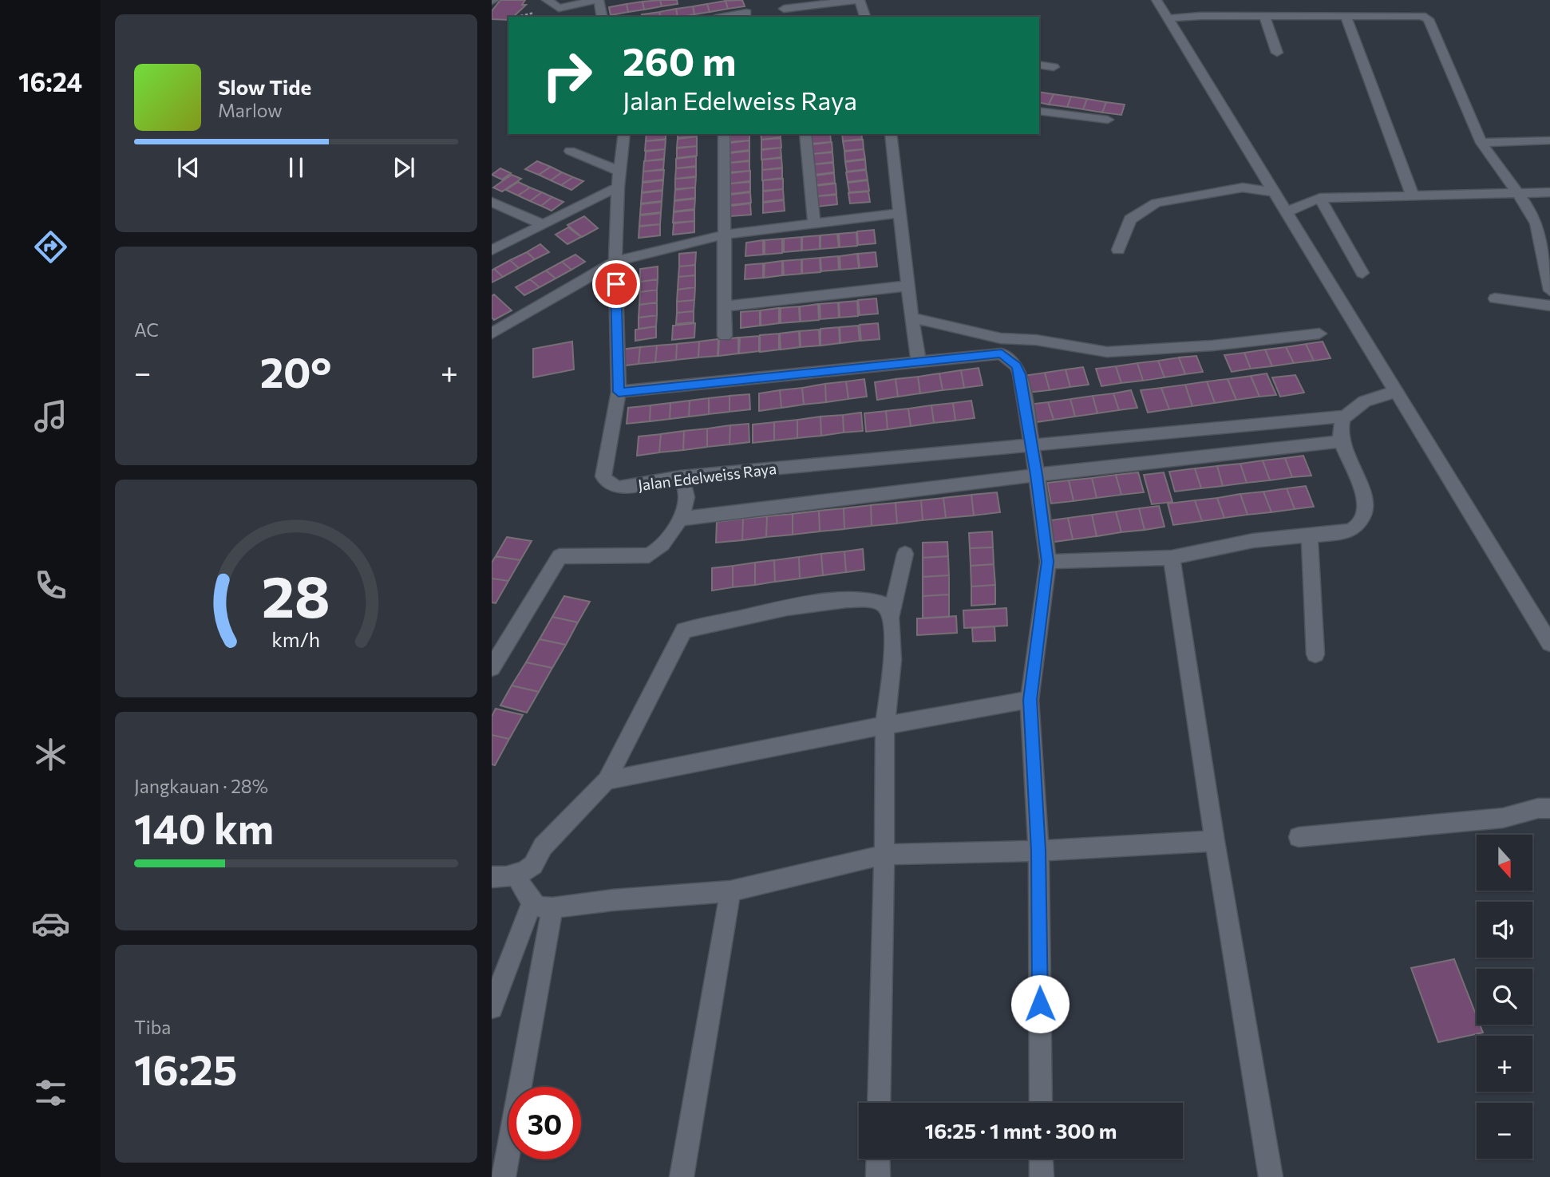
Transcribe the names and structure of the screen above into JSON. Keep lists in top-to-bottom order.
{
  "streets": {
    "street": ["Jalan Edelweiss Raya"]
  },
  "north": "bottom",
  "page": {
    "tabs": "16:24",
    "turn": ["260 m", "Jalan Edelweiss Raya"],
    "song": ["Slow Tide", "Marlow"],
    "tile": [
      "AC",
      ["Jangkauan · 28%", "140 km"],
      ["Tiba", "16:25"]
    ],
    "heat": ["−", "20°", "+"],
    "map_buttons": ["+", "−"],
    "limit": "30",
    "trip": "16:25 · 1 mnt · 300 m",
    "gauge": ["28", "km/h"]
  }
}
